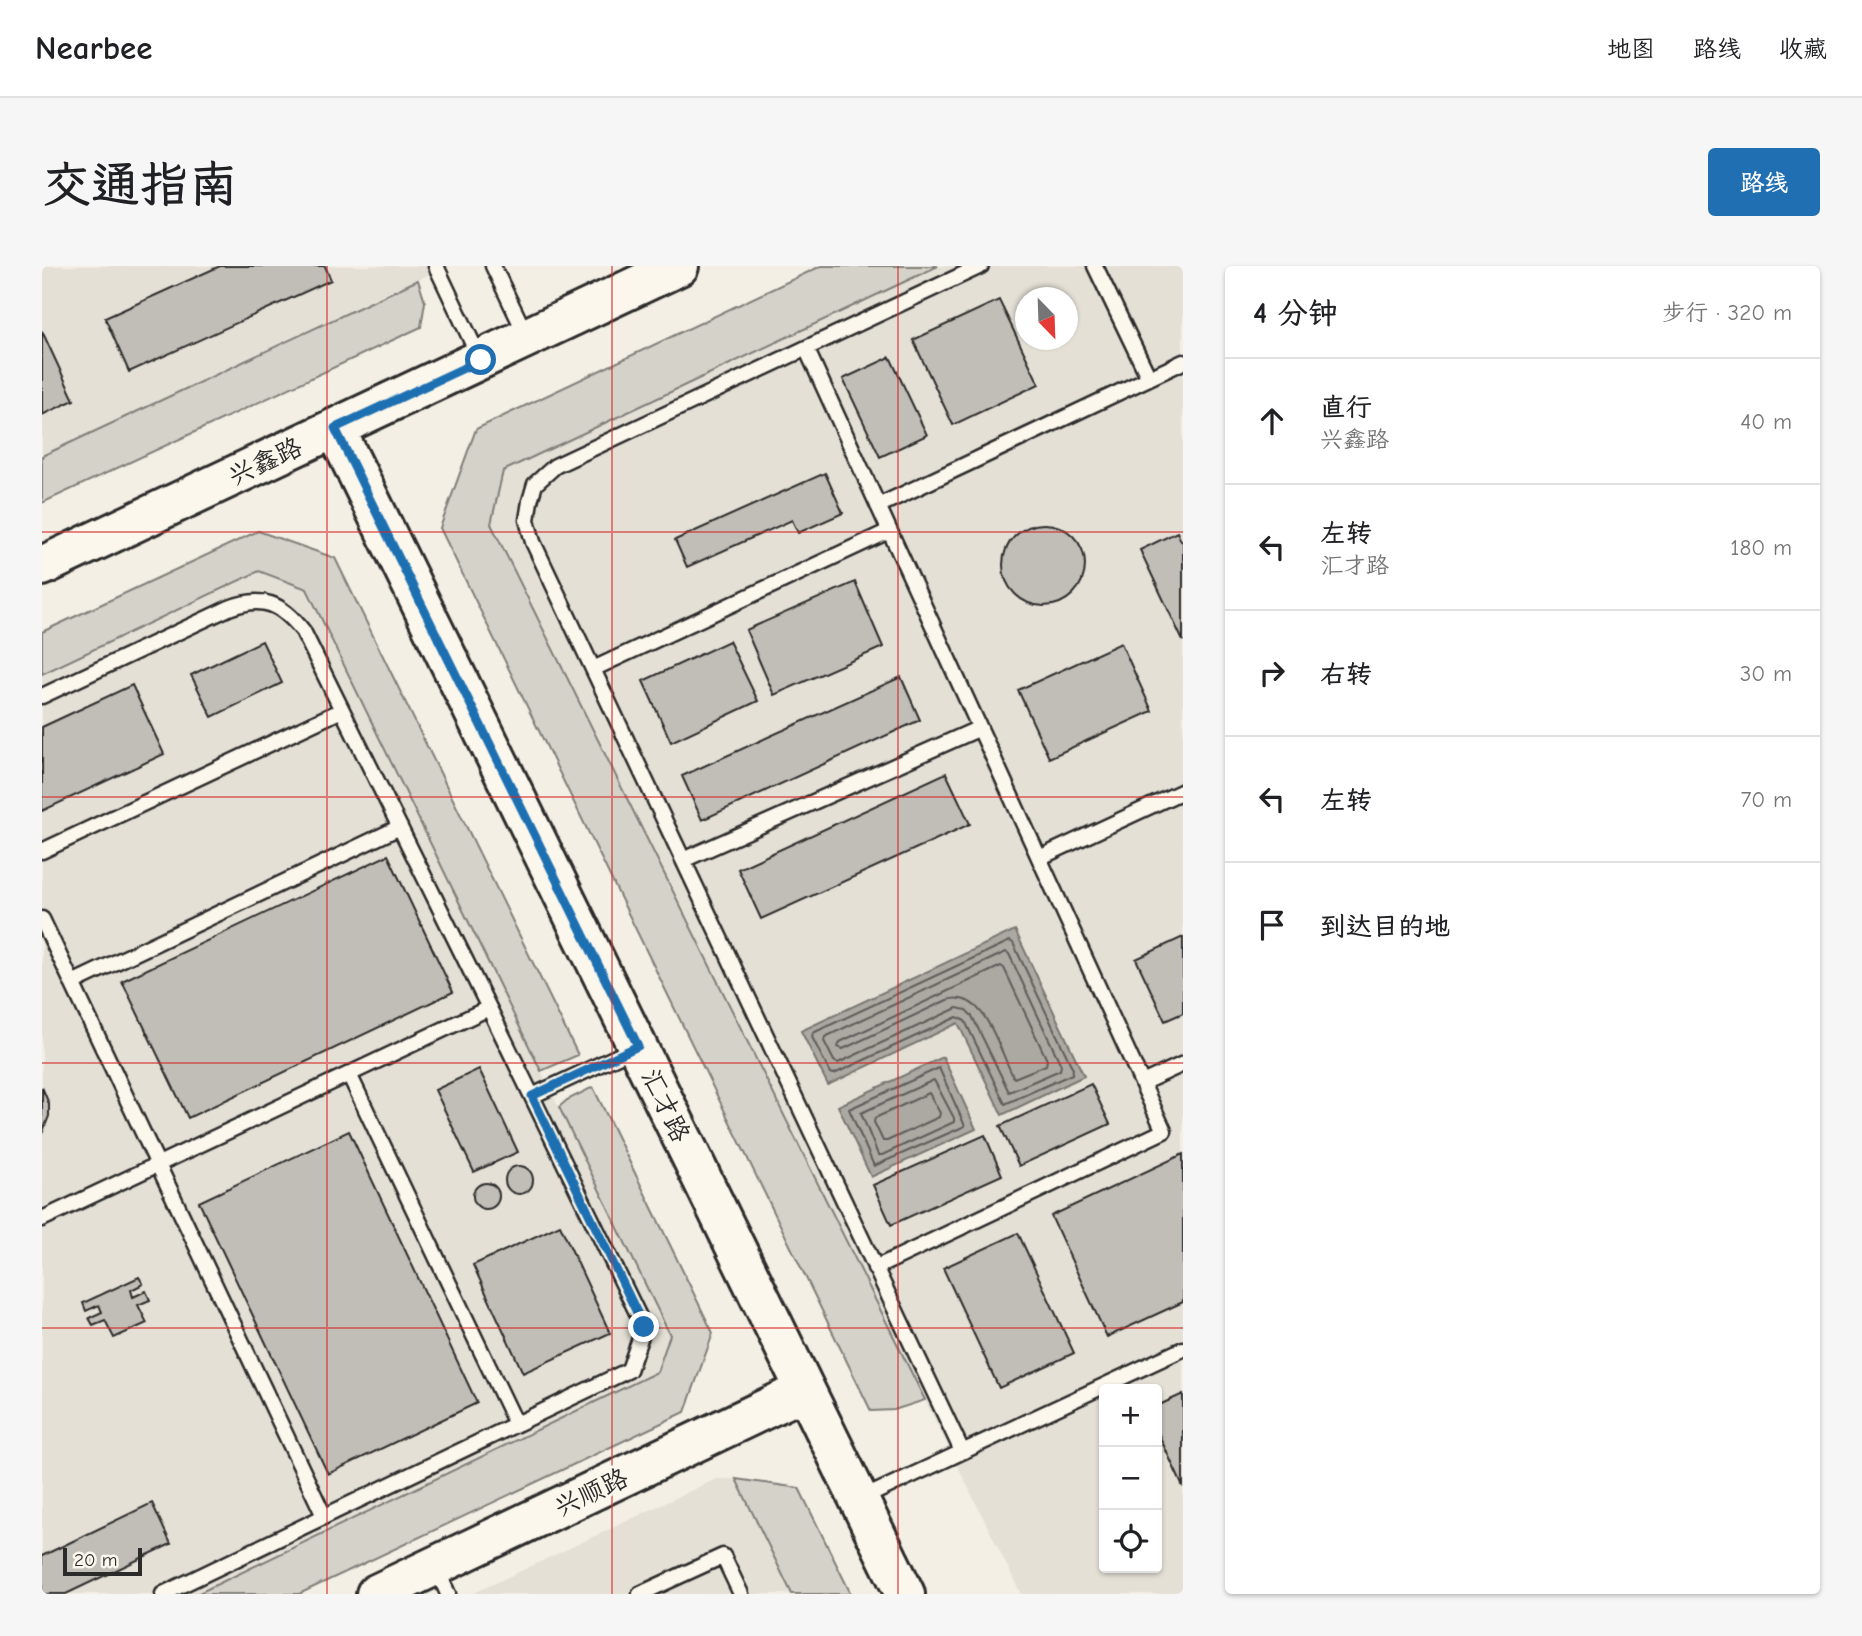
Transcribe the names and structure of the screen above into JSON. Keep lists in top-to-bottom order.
{
  "streets": {
    "main road": ["兴鑫路", "汇才路", "兴顺路"]
  },
  "crossings": [
    ["兴鑫路", "汇才路"],
    ["汇才路", "兴顺路"]
  ],
  "scale_bar": "20 m",
  "north": "bottom right",
  "page": {
    "header": "Nearbee",
    "nav": ["地图", "路线", "收藏"],
    "buttons": "路线",
    "title": "交通指南",
    "heading": ["4 分钟", "步行 · 320 m"],
    "list": [
      ["直行", "兴鑫路", "40 m"],
      ["左转", "汇才路", "180 m"],
      ["右转", "30 m"],
      ["左转", "70 m"],
      "到达目的地"
    ],
    "map_buttons": ["+", "−"],
    "scale": "20 m"
  }
}
